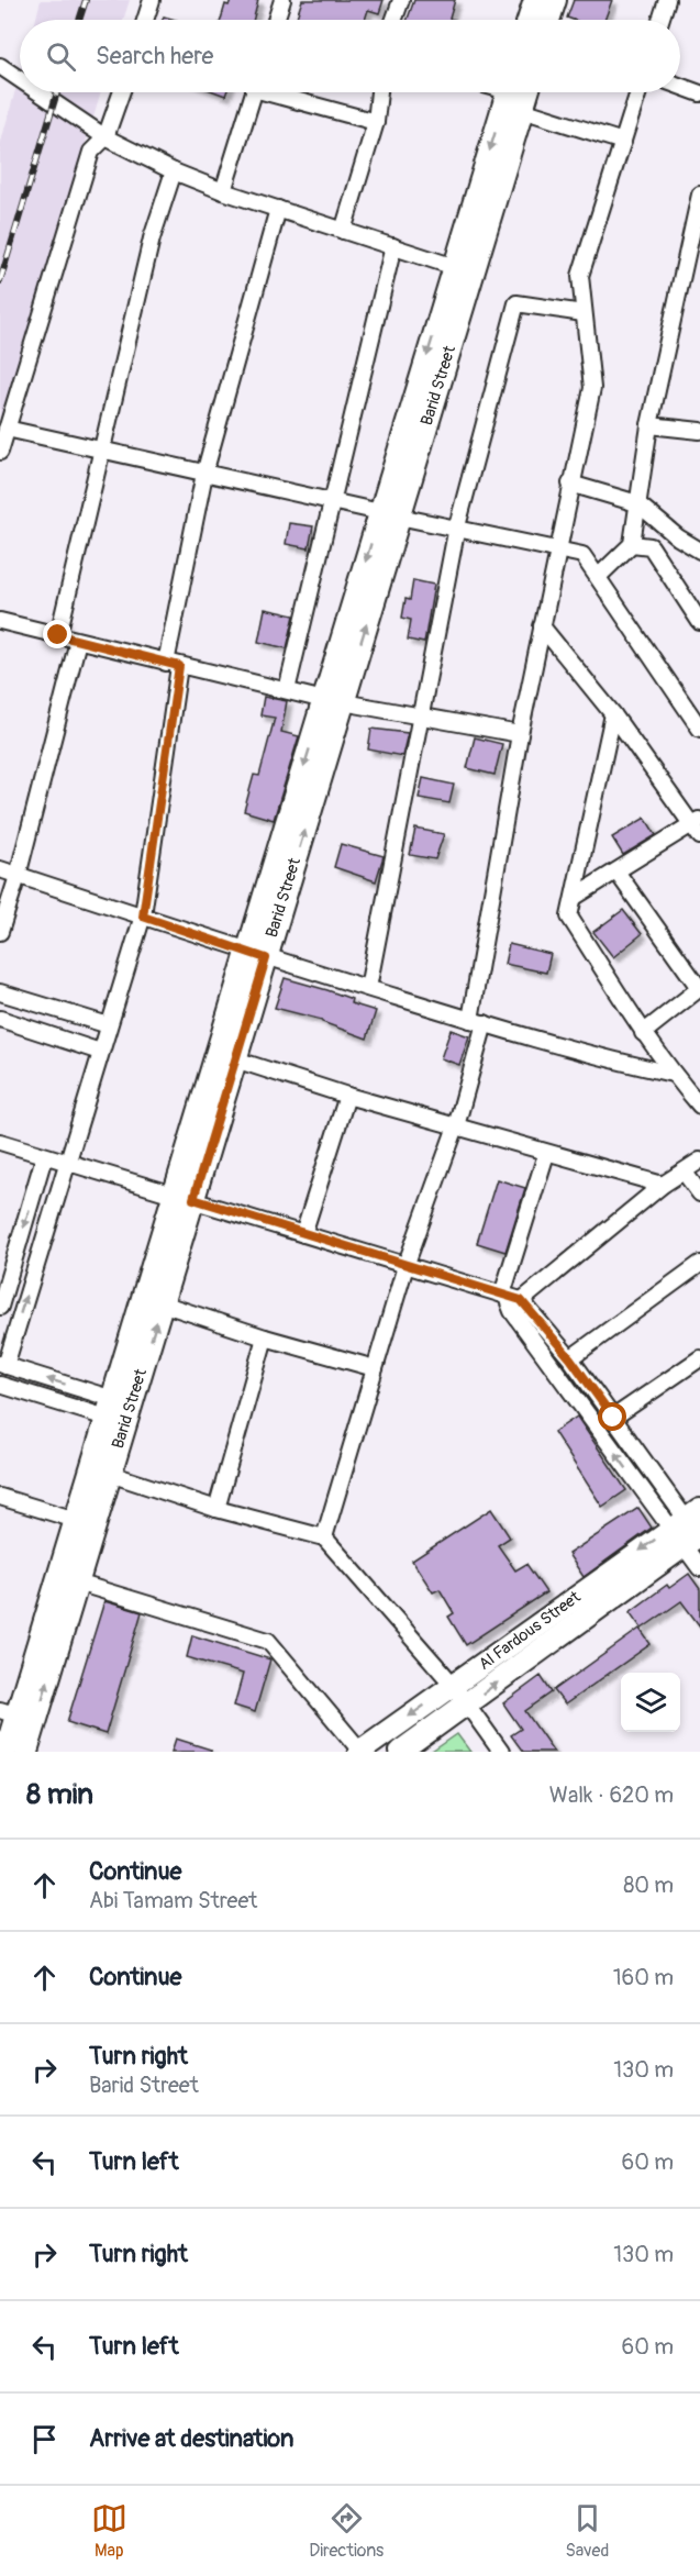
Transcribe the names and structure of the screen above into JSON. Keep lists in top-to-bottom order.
{
  "streets": {
    "main road": ["Barid Street", "Al Fardous Street"]
  },
  "page": {
    "search": "Search here",
    "heading": ["8 min", "Walk · 620 m"],
    "list": [
      ["Continue", "Abi Tamam Street", "80 m"],
      ["Continue", "160 m"],
      ["Turn right", "Barid Street", "130 m"],
      ["Turn left", "60 m"],
      ["Turn right", "130 m"],
      ["Turn left", "60 m"],
      "Arrive at destination"
    ],
    "nav": ["Map", "Directions", "Saved"]
  }
}
